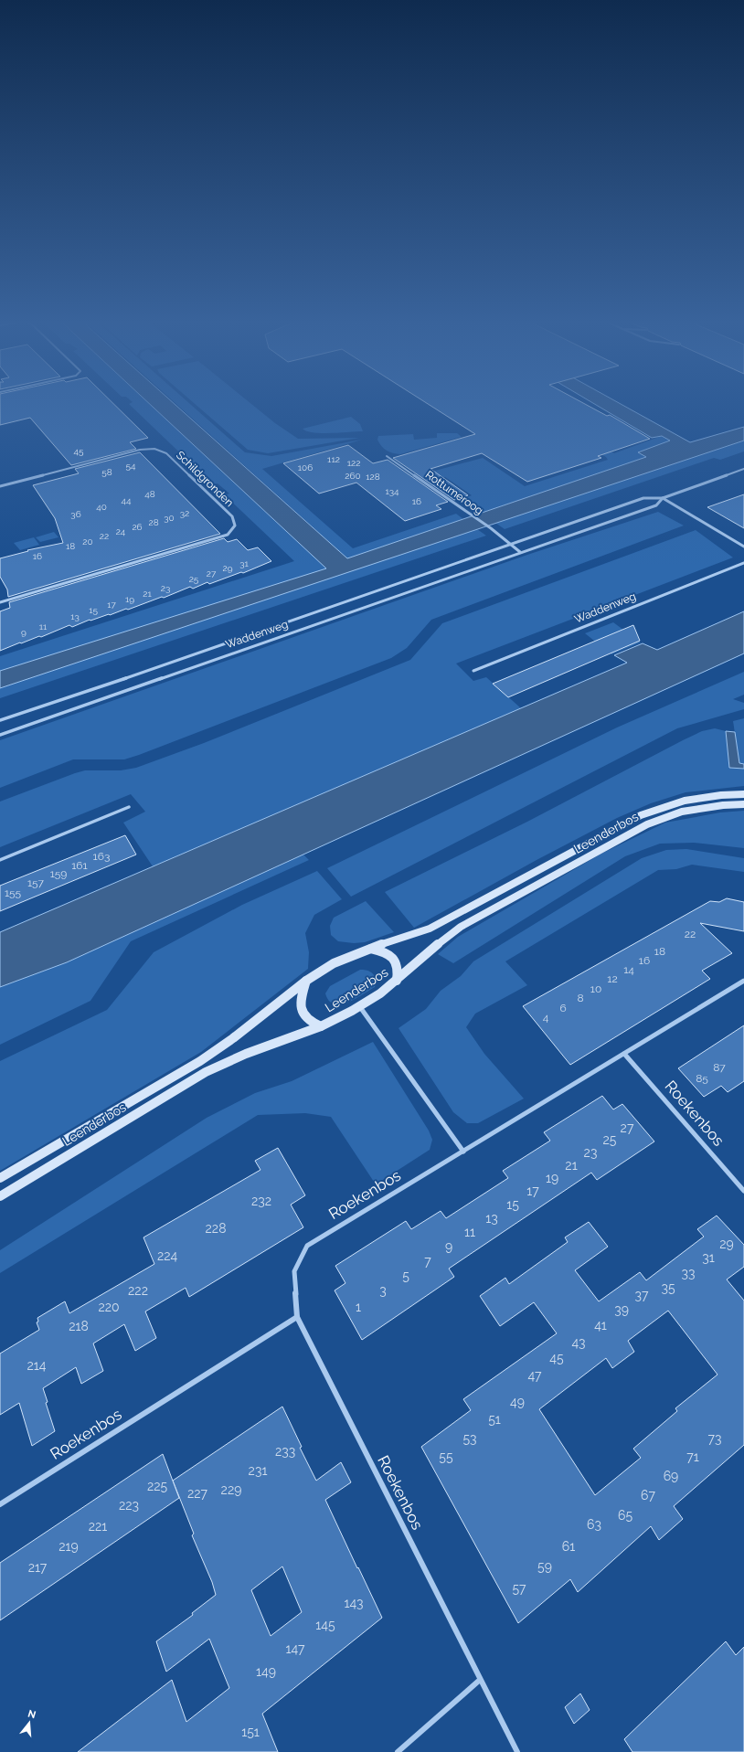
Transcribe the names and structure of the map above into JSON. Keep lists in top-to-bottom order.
{
  "streets": {
    "main road": ["Leenderbos"],
    "street": [
      "Schildgronden",
      "Rottumeroog",
      "Waddenweg",
      "Roekenbos"
    ]
  },
  "crossings": [
    ["Rottumeroog", "Waddenweg"]
  ],
  "house_numbers": [
    "45",
    "112",
    "122",
    "54",
    "106",
    "58",
    "260",
    "128",
    "134",
    "48",
    "44",
    "16",
    "40",
    "32",
    "36",
    "30",
    "28",
    "26",
    "24",
    "22",
    "20",
    "18",
    "16",
    "31",
    "29",
    "27",
    "25",
    "23",
    "21",
    "19",
    "17",
    "15",
    "13",
    "11",
    "9",
    "163",
    "161",
    "159",
    "157",
    "155",
    "22",
    "18",
    "16",
    "14",
    "12",
    "10",
    "8",
    "6",
    "4",
    "87",
    "85",
    "27",
    "25",
    "23",
    "21",
    "19",
    "17",
    "232",
    "15",
    "13",
    "228",
    "11",
    "29",
    "9",
    "224",
    "31",
    "7",
    "33",
    "5",
    "35",
    "222",
    "3",
    "37",
    "220",
    "1",
    "39",
    "41",
    "218",
    "43",
    "45",
    "214",
    "47",
    "49",
    "51",
    "53",
    "73",
    "233",
    "55",
    "71",
    "231",
    "69",
    "225",
    "229",
    "227",
    "67",
    "223",
    "65",
    "63",
    "221",
    "219",
    "61",
    "59",
    "217",
    "57",
    "143",
    "145",
    "147",
    "149",
    "151"
  ],
  "north": "top"
}
